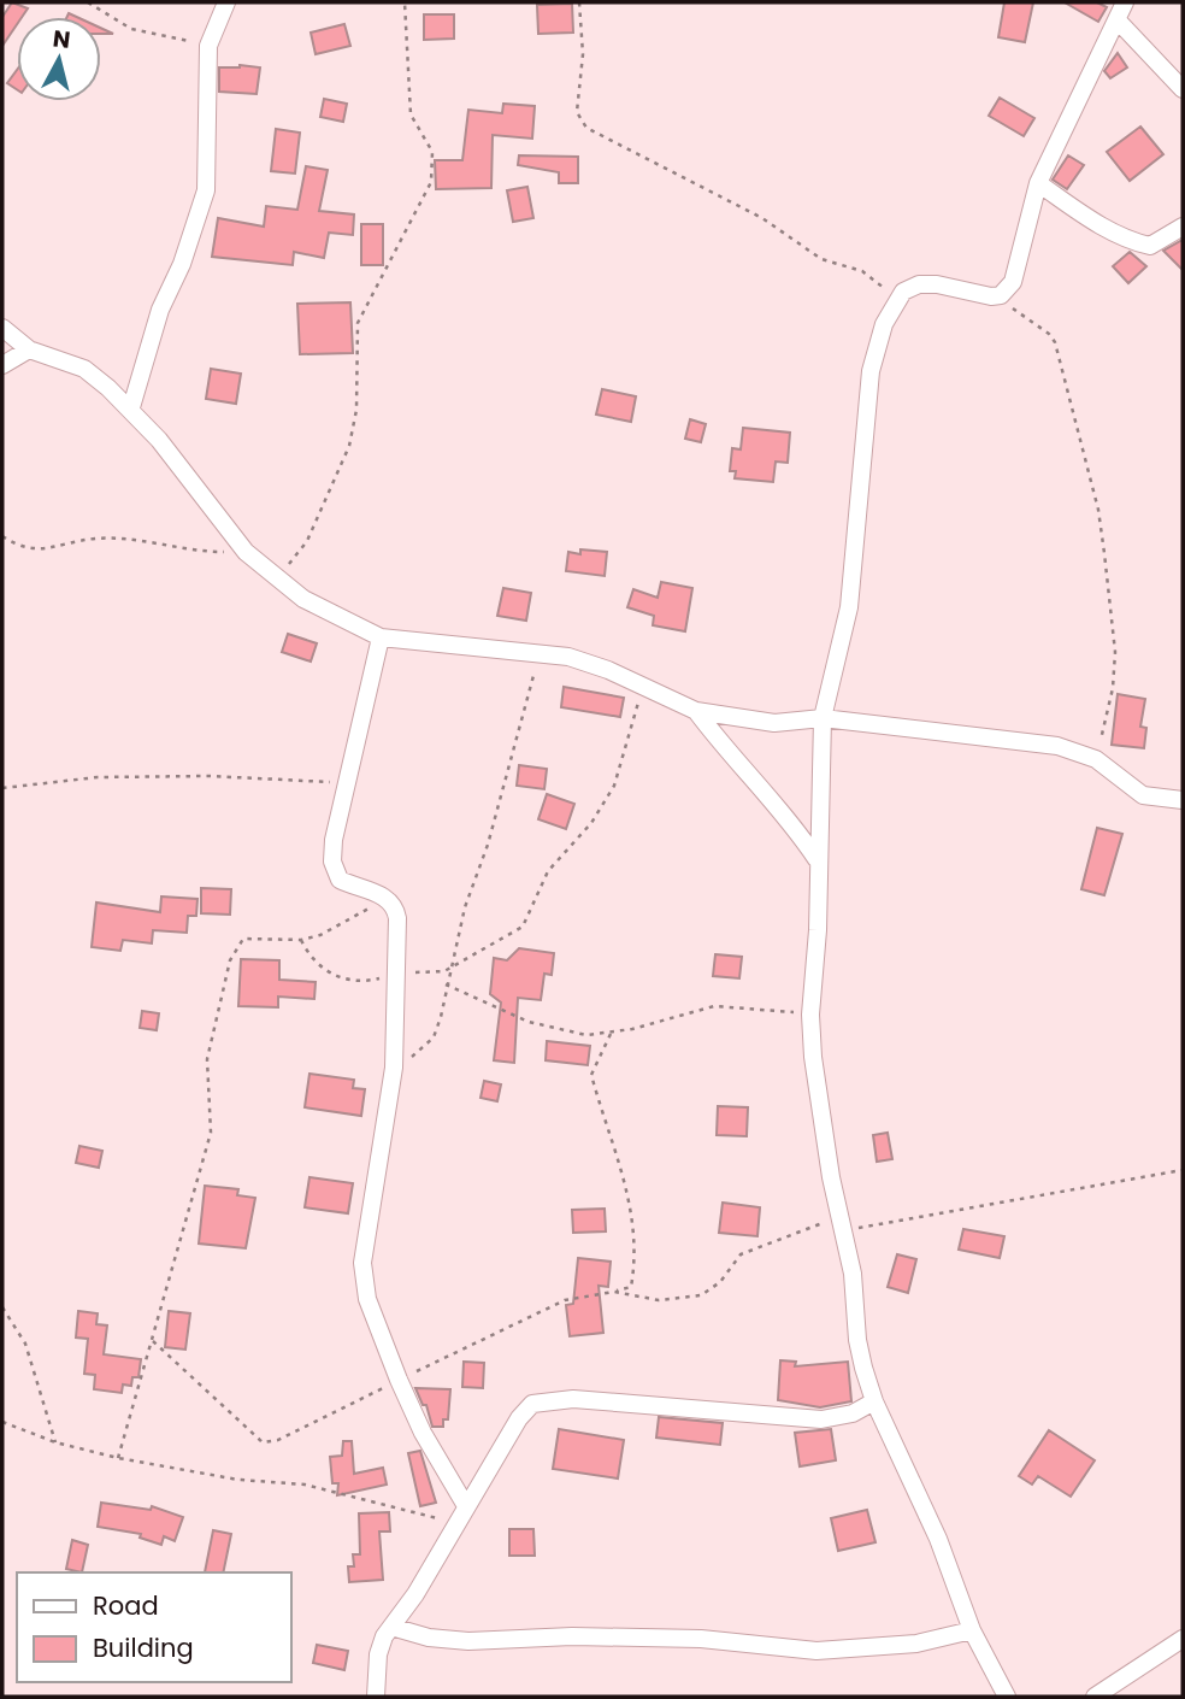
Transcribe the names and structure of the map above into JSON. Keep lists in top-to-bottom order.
{
  "legend": ["Road", "Building"],
  "north": "top"
}
